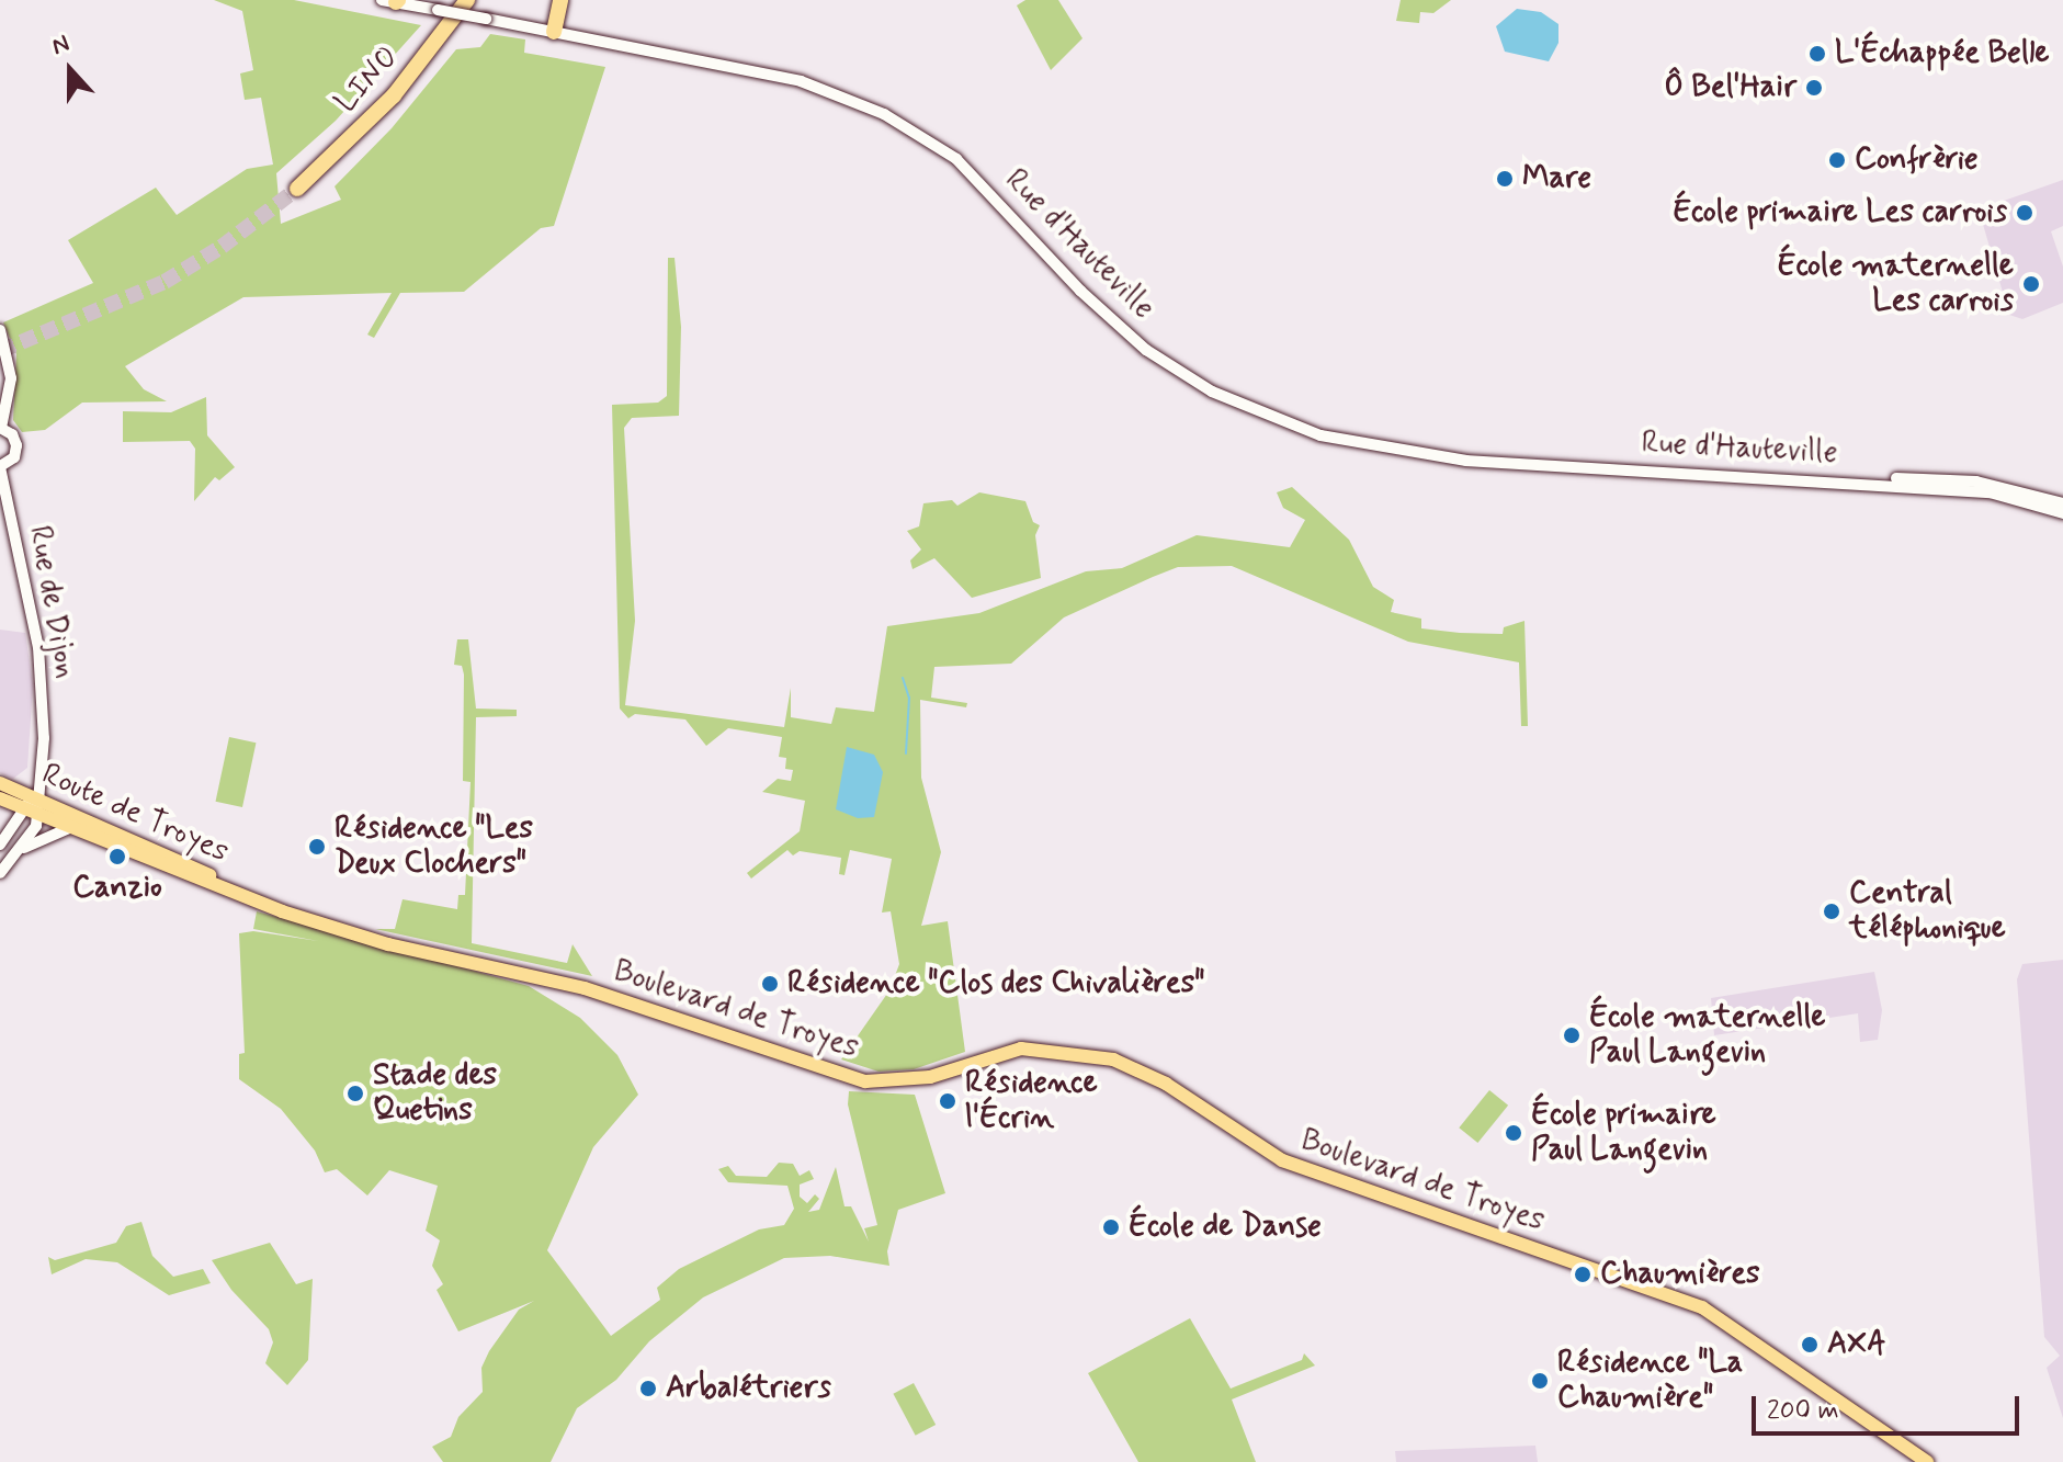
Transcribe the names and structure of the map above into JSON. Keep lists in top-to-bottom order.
{
  "streets": {
    "highway": ["LINO"],
    "main road": ["Route de Troyes", "Boulevard de Troyes"],
    "street": ["Rue d'Hauteville", "Rue de Dijon"]
  },
  "crossings": [
    ["Rue de Dijon", "Route de Troyes"],
    ["Route de Troyes", "Boulevard de Troyes"]
  ],
  "places": [
    "L'Échappée Belle",
    "Ô Bel'Hair",
    "Confrèrie",
    "Mare",
    "École primaire Les carrois",
    "École maternelle Les carrois",
    "Résidence \"Les Deux Clochers\"",
    "Canzio",
    "Central téléphonique",
    "Résidence \"Clos des Chivalières\"",
    "École maternelle Paul Langevin",
    "Stade des Quetins",
    "Résidence l'Écrin",
    "École primaire Paul Langevin",
    "École de Danse",
    "Chaumières",
    "AXA",
    "Résidence \"La Chaumière\"",
    "Arbalétriers"
  ],
  "scale_bar": "200 m",
  "north": "top"
}
